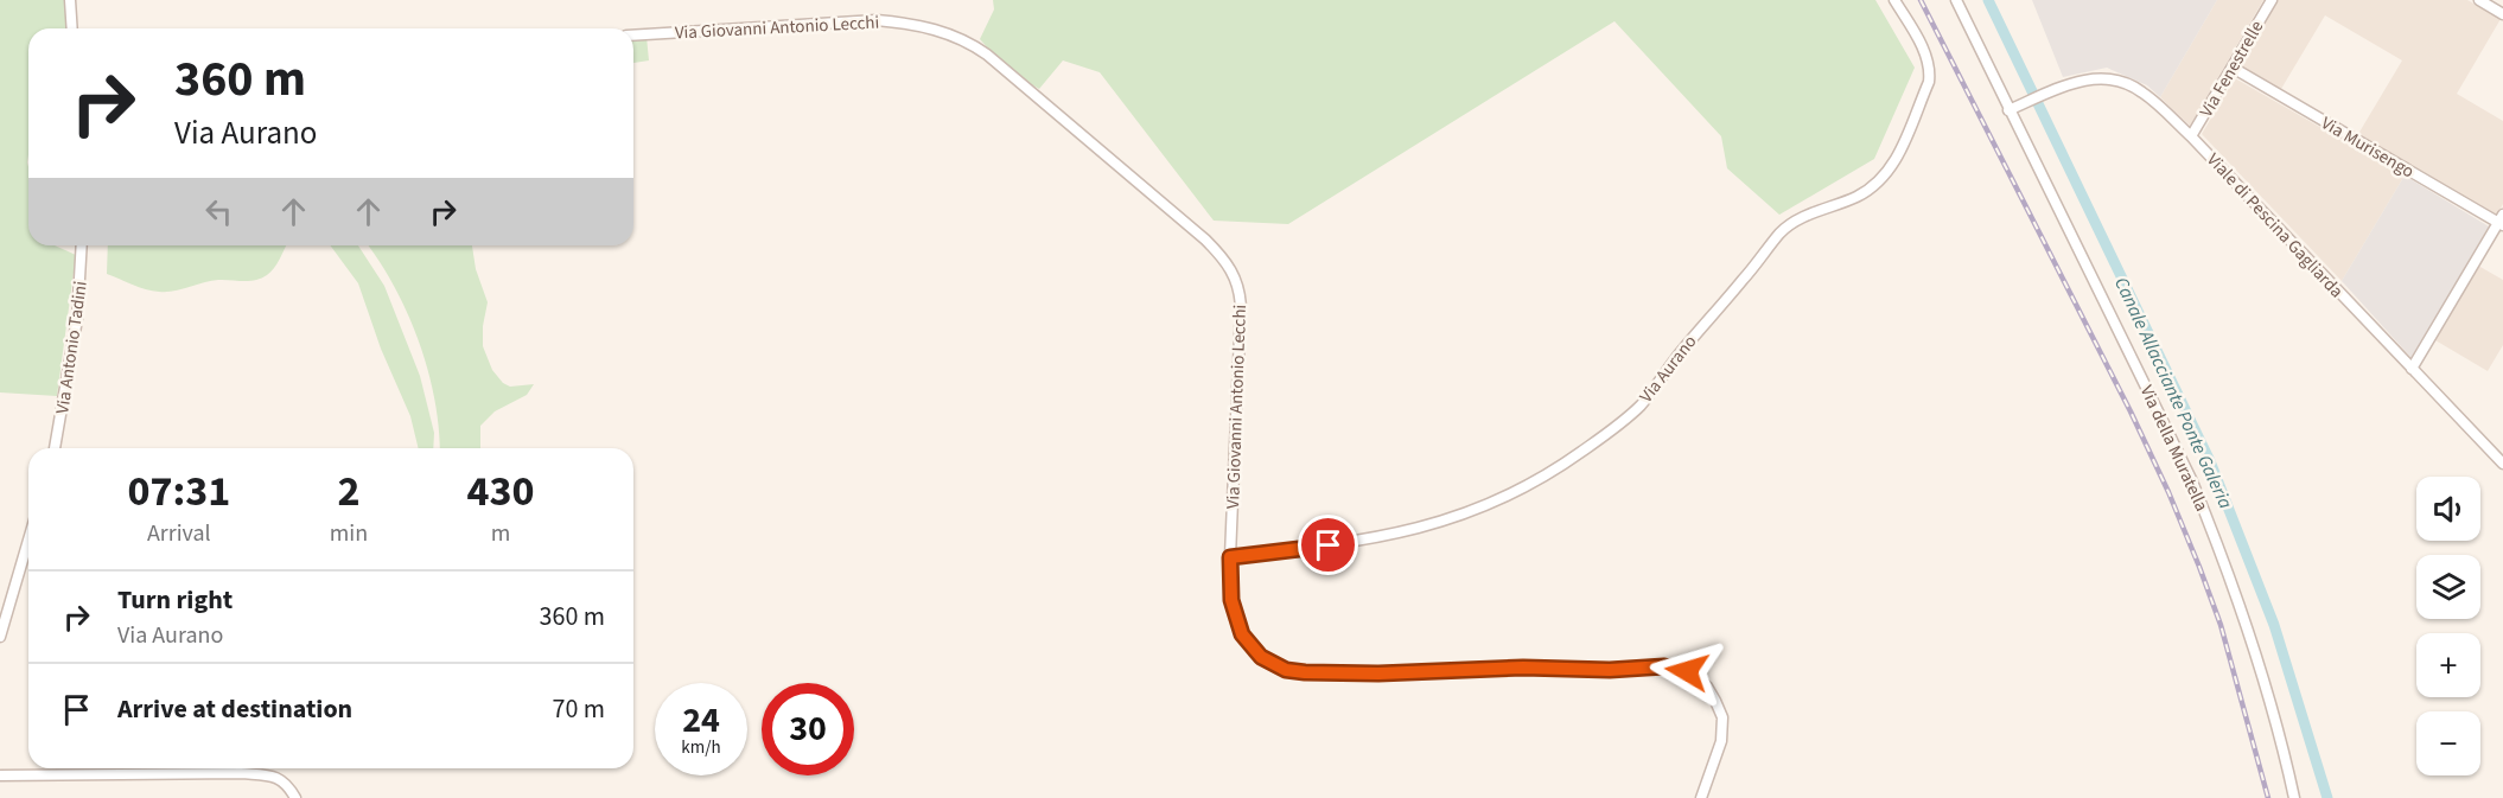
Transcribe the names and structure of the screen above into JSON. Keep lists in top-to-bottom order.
{
  "streets": {
    "street": [
      "Via Giovanni Antonio Lecchi",
      "Via Fenestrelle",
      "Via Murisengo",
      "Viale di Pescina Gagliarda",
      "Via Antonio Tadini",
      "Via Aurano",
      "Via della Muratella"
    ]
  },
  "crossings": [
    ["Via Giovanni Antonio Lecchi", "Via Aurano"],
    ["Via Fenestrelle", "Via Murisengo"],
    ["Via Fenestrelle", "Viale di Pescina Gagliarda"],
    ["Viale di Pescina Gagliarda", "Via della Muratella"]
  ],
  "water": ["Canale Allacciante Ponte Galeria"],
  "page": {
    "turn": ["360 m", "Via Aurano"],
    "eta": [
      "07:31",
      "Arrival",
      "2",
      "min",
      "430",
      "m"
    ],
    "map_buttons": ["+", "−"],
    "list": [
      {
        "name": "Turn right",
        "note": "Via Aurano",
        "value": "360 m"
      },
      {
        "name": "Arrive at destination",
        "value": "70 m"
      }
    ],
    "speed": "24 km/h",
    "limit": "30"
  }
}
